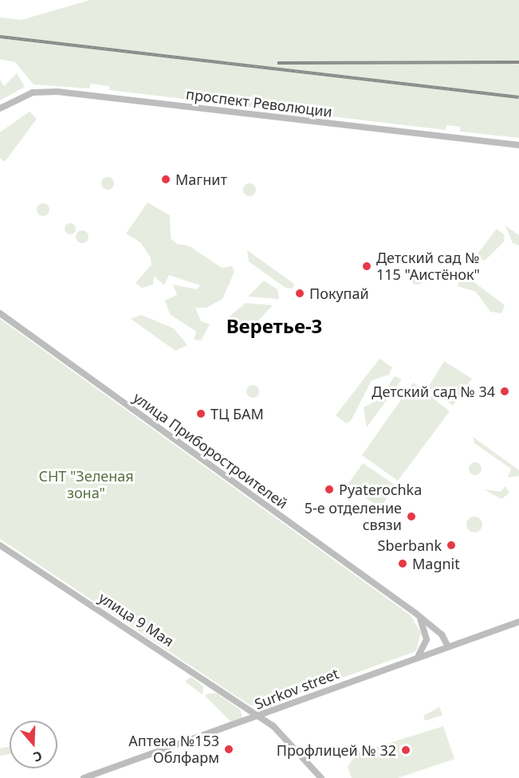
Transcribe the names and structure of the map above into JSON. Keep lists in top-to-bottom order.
{
  "streets": {
    "main road": [
      "проспект Революции",
      "улица Приборостроителей",
      "улица 9 Мая",
      "Surkov street"
    ]
  },
  "crossings": [
    ["улица Приборостроителей", "Surkov street"],
    ["улица 9 Мая", "Surkov street"]
  ],
  "districts": ["Веретье-3"],
  "parks": ["СНТ \"Зеленая зона\""],
  "places": [
    "Магнит",
    "Детский сад № 115 \"Аистёнок\"",
    "Покупай",
    "Детский сад № 34",
    "ТЦ БАМ",
    "Pyaterochka",
    "5-е отделение связи",
    "Sberbank",
    "Magnit",
    "Аптека №153 Облфарм",
    "Профлицей № 32"
  ],
  "north": "bottom"
}
